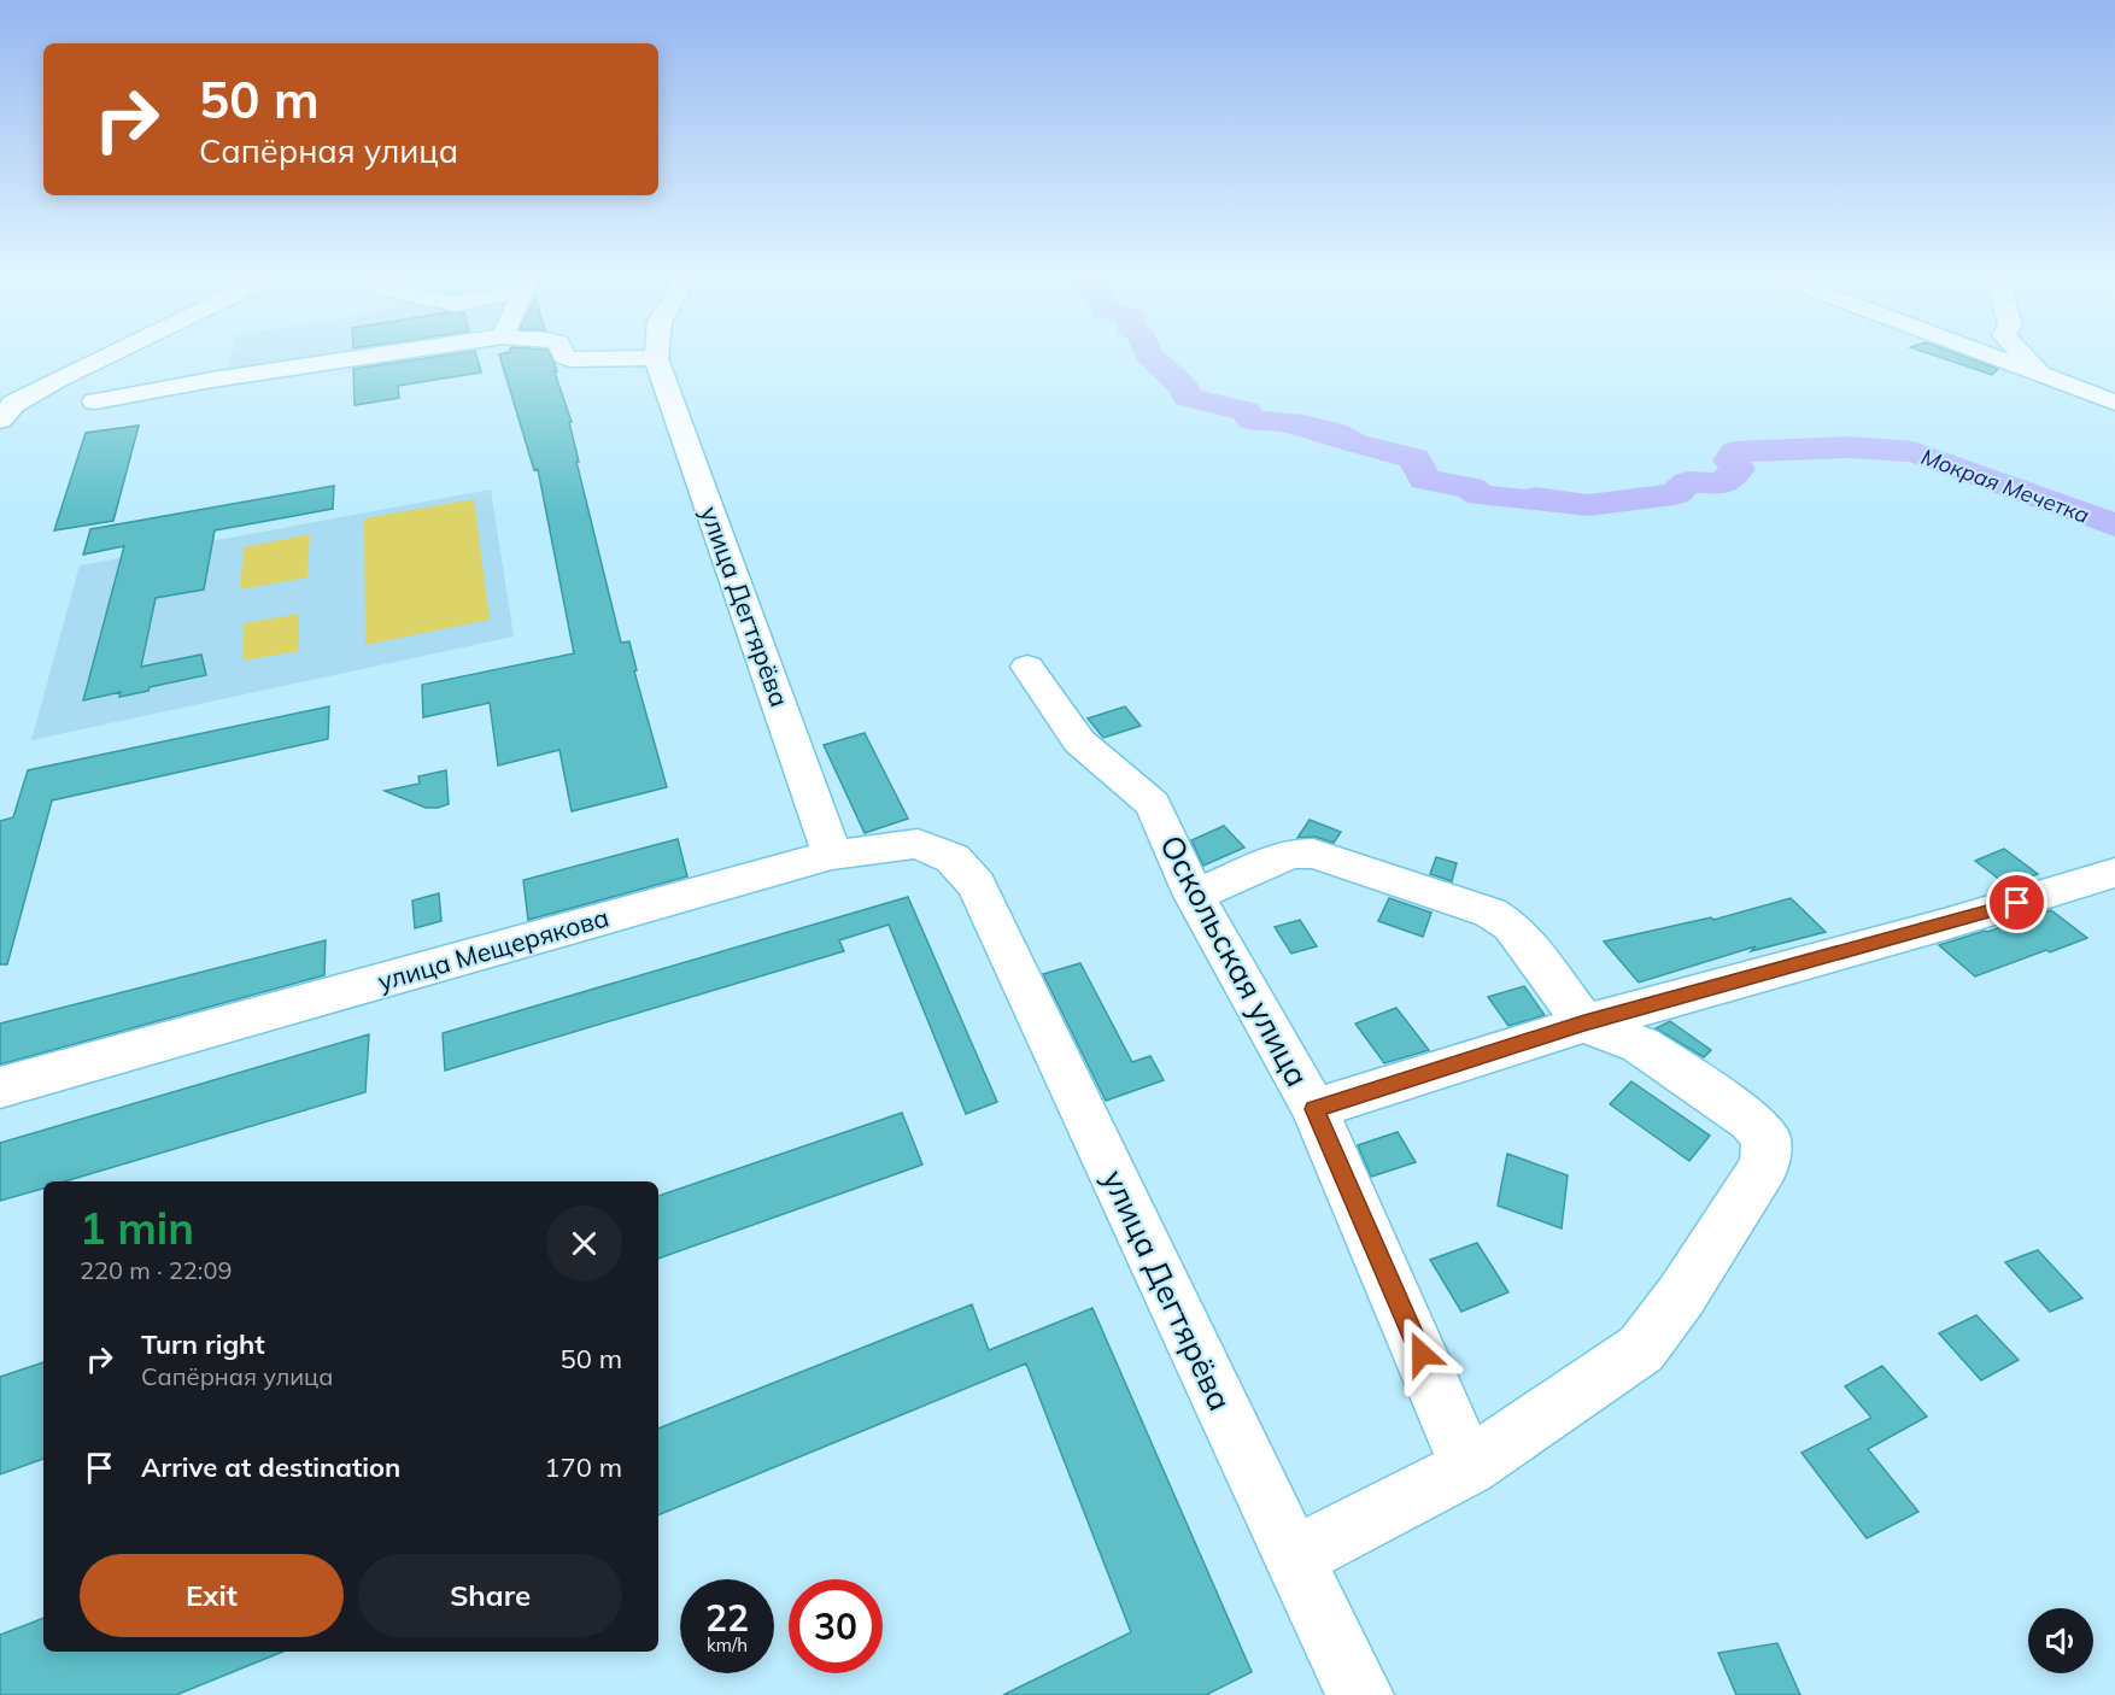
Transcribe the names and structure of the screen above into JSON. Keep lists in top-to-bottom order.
{
  "streets": {
    "street": ["улица Дегтярёва", "улица Мещерякова", "Оскольская улица"]
  },
  "crossings": [
    ["улица Дегтярёва", "улица Мещерякова"]
  ],
  "water": ["Мокрая Мечетка"],
  "page": {
    "turn": ["50 m", "Сапёрная улица"],
    "heading": ["1 min", "220 m · 22:09"],
    "list": [
      {
        "name": "Turn right",
        "note": "Сапёрная улица",
        "value": "50 m"
      },
      {
        "name": "Arrive at destination",
        "value": "170 m"
      }
    ],
    "buttons": ["Exit", "Share"],
    "speed": "22 km/h",
    "limit": "30"
  }
}
